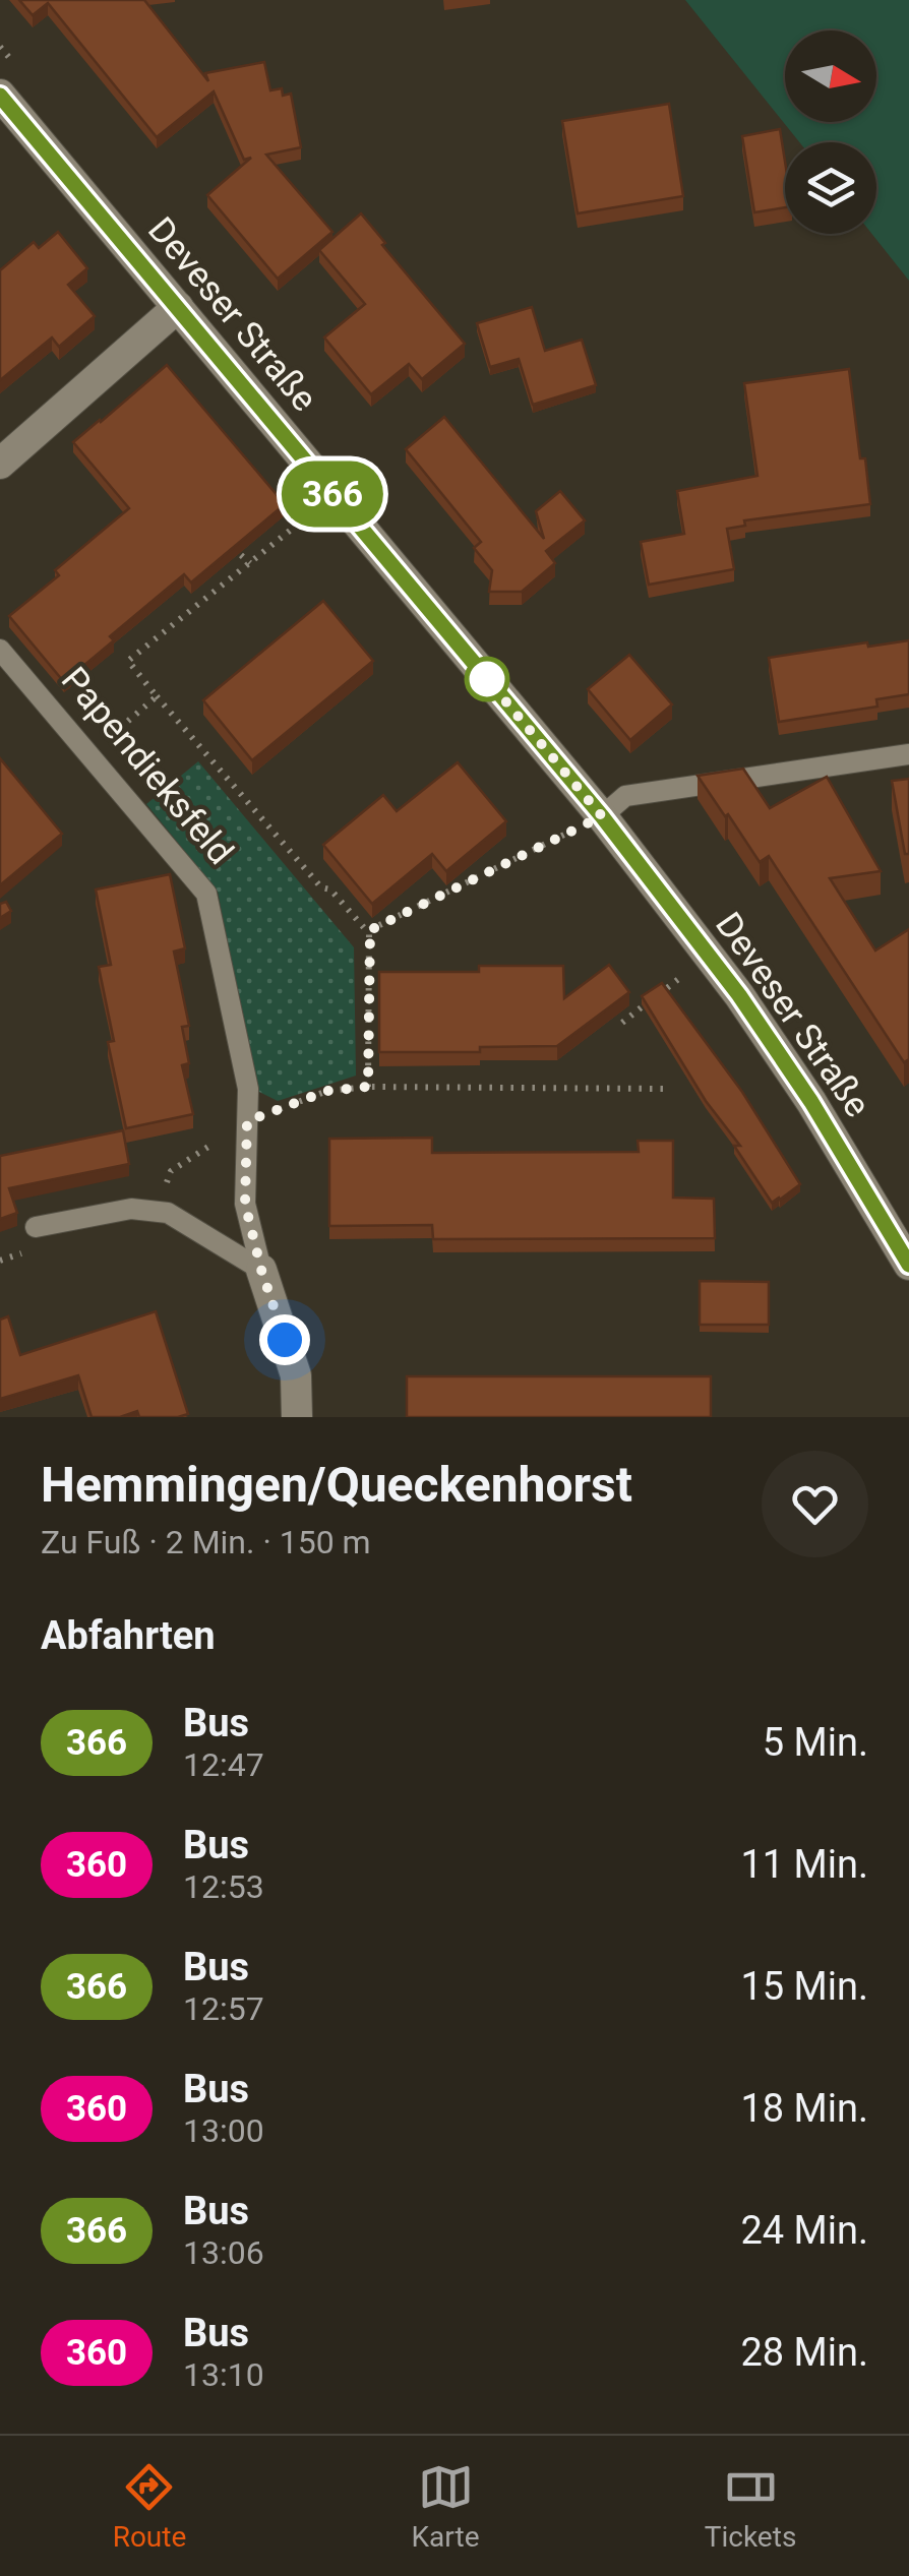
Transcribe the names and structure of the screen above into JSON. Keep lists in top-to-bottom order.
{
  "streets": {
    "street": ["Deveser Straße", "Papendieksfeld"]
  },
  "lines": ["bus line 366"],
  "north": "right",
  "page": {
    "on_map": "366",
    "heading": [
      ["Hemmingen/Queckenhorst", "Zu Fuß · 2 Min. · 150 m"],
      "Abfahrten"
    ],
    "list": [
      {
        "mark": "366",
        "name": "Bus",
        "note": "12:47",
        "value": "5 Min."
      },
      {
        "mark": "360",
        "name": "Bus",
        "note": "12:53",
        "value": "11 Min."
      },
      {
        "mark": "366",
        "name": "Bus",
        "note": "12:57",
        "value": "15 Min."
      },
      {
        "mark": "360",
        "name": "Bus",
        "note": "13:00",
        "value": "18 Min."
      },
      {
        "mark": "366",
        "name": "Bus",
        "note": "13:06",
        "value": "24 Min."
      },
      {
        "mark": "360",
        "name": "Bus",
        "note": "13:10",
        "value": "28 Min."
      }
    ],
    "tabs": ["Route", "Karte", "Tickets"]
  }
}
